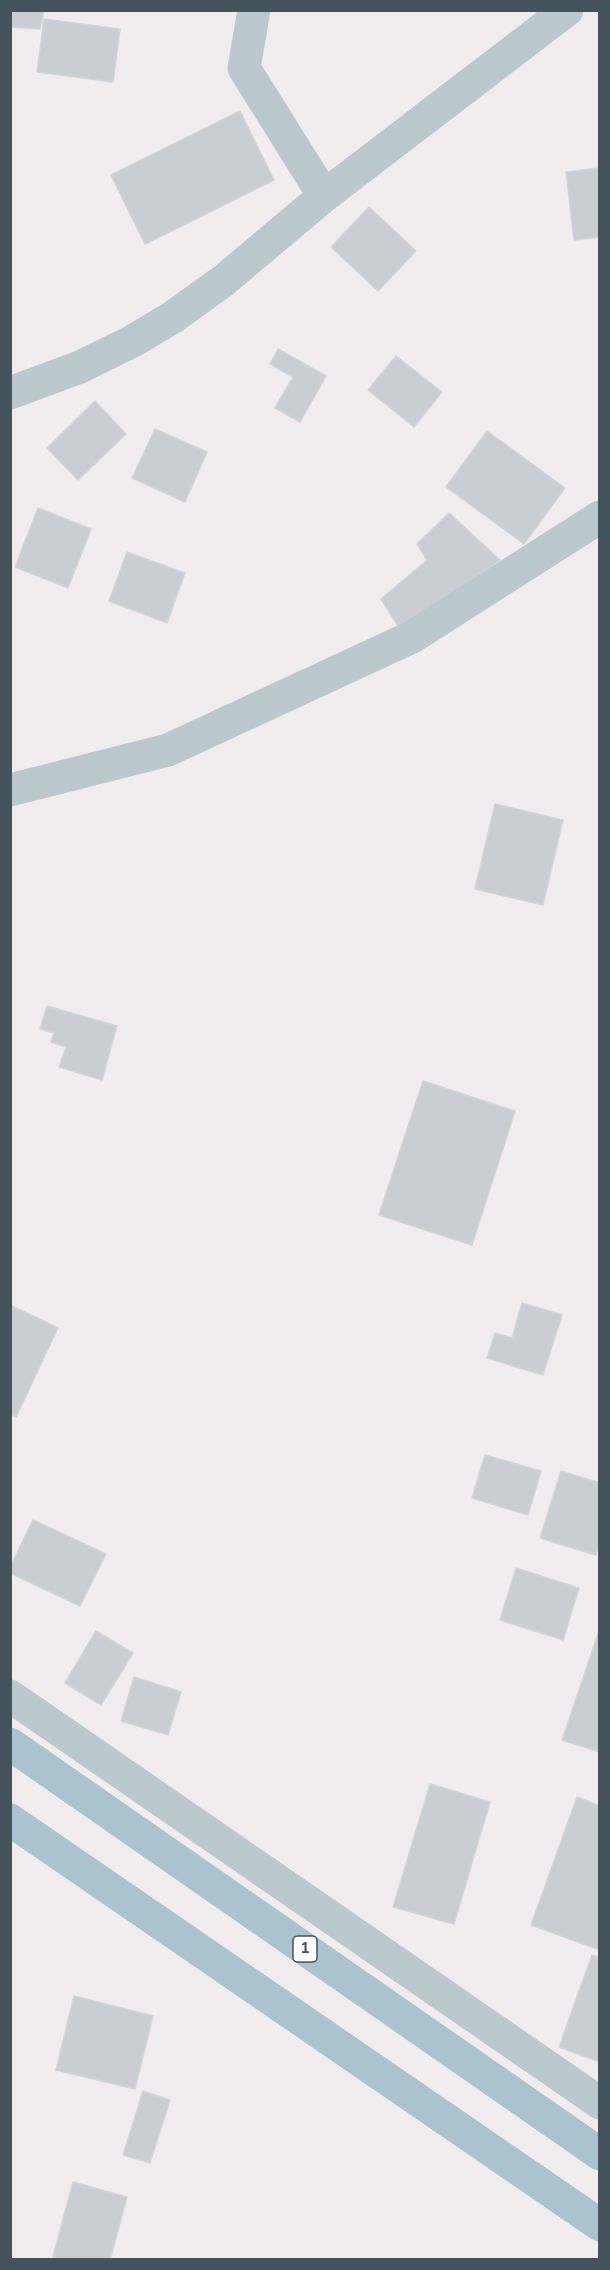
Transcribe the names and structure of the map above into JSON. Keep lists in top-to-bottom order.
{
  "streets": {
    "main road": ["1"]
  }
}
